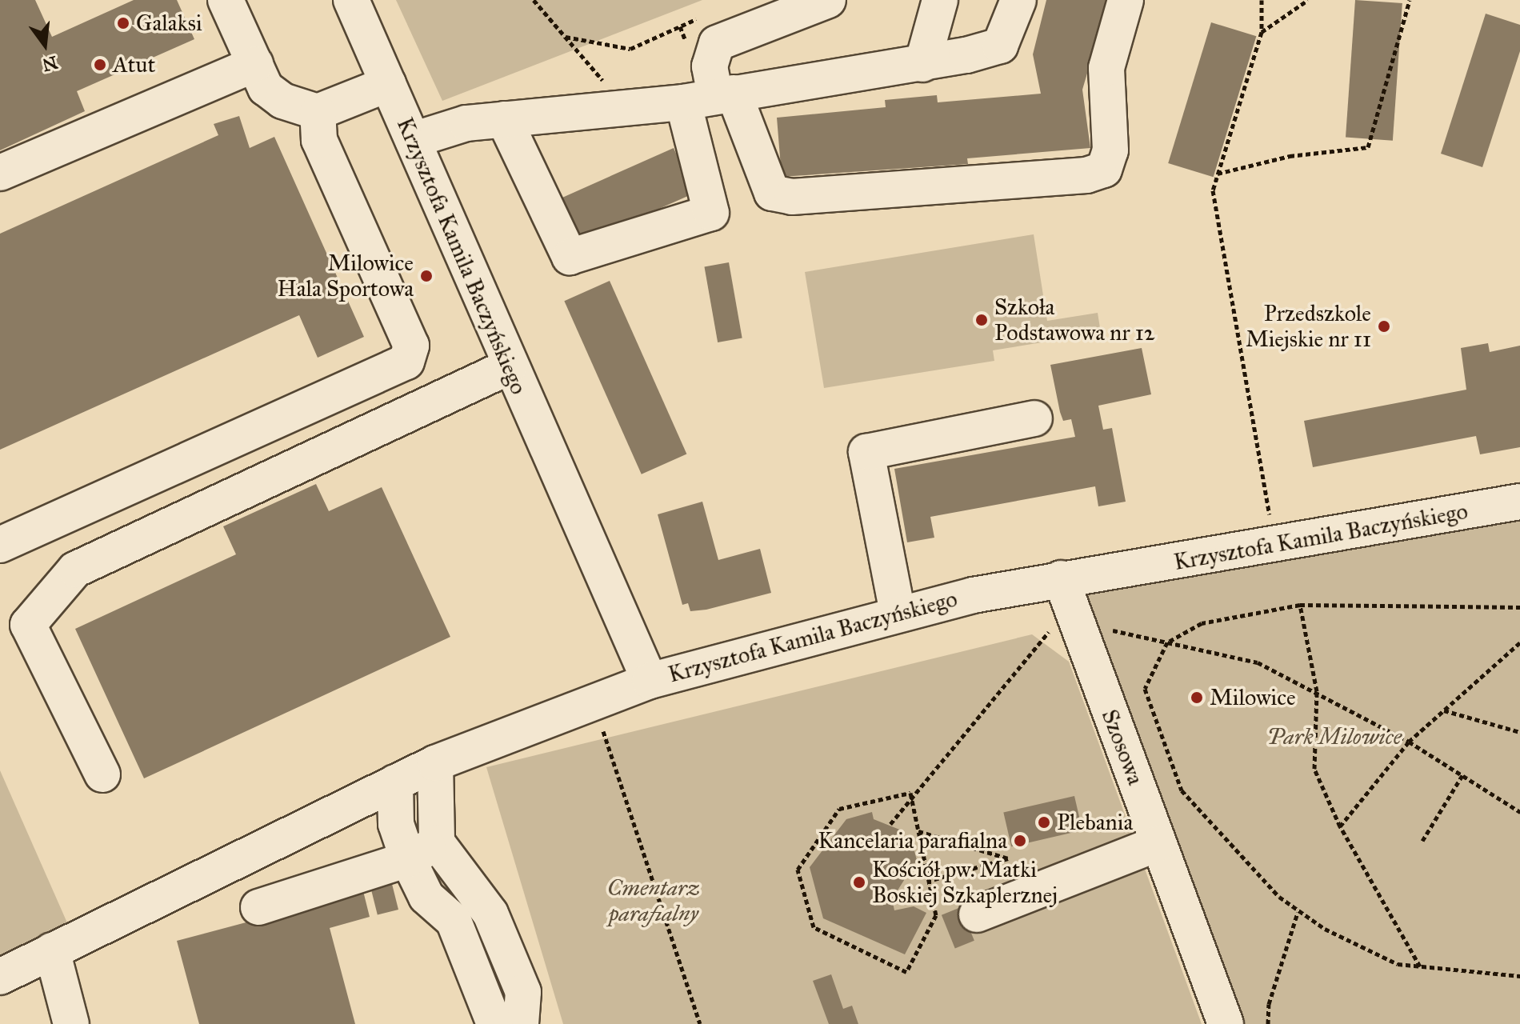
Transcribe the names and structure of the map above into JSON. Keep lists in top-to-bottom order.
{
  "streets": {
    "street": ["Krzysztofa Kamila Baczyńskiego", "Szosowa"]
  },
  "crossings": [
    ["Krzysztofa Kamila Baczyńskiego", "Szosowa"]
  ],
  "parks": ["Park Milowice", "Cmentarz parafialny"],
  "places": [
    "Galaksi",
    "Atut",
    "Milowice Hala Sportowa",
    "Szkoła Podstawowa nr 12",
    "Przedszkole Miejskie nr 11",
    "Milowice",
    "Plebania",
    "Kancelaria parafialna",
    "Kościół pw. Matki Boskiej Szkaplerznej"
  ],
  "north": "bottom"
}
